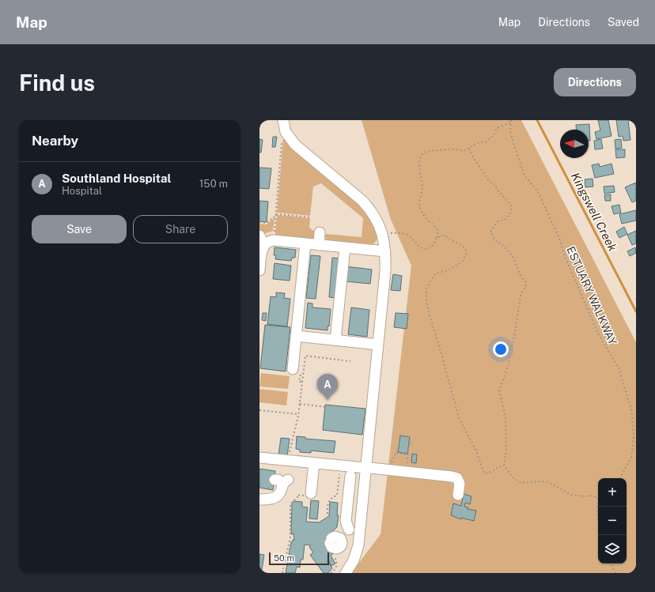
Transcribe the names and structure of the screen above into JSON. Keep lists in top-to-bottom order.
{
  "streets": {
    "path": ["ESTUARY WALKWAY"]
  },
  "water": ["Kingswell Creek"],
  "scale_bar": "50 m",
  "north": "left",
  "page": {
    "header": "Map",
    "nav": ["Map", "Directions", "Saved"],
    "buttons": [
      "Directions",
      ["Save", "Share"]
    ],
    "title": "Find us",
    "heading": "Nearby",
    "list": [
      {
        "mark": "A",
        "name": "Southland Hospital",
        "note": "Hospital",
        "value": "150 m"
      }
    ],
    "pins": "A",
    "map_buttons": ["+", "−"],
    "scale": "50 m"
  }
}
